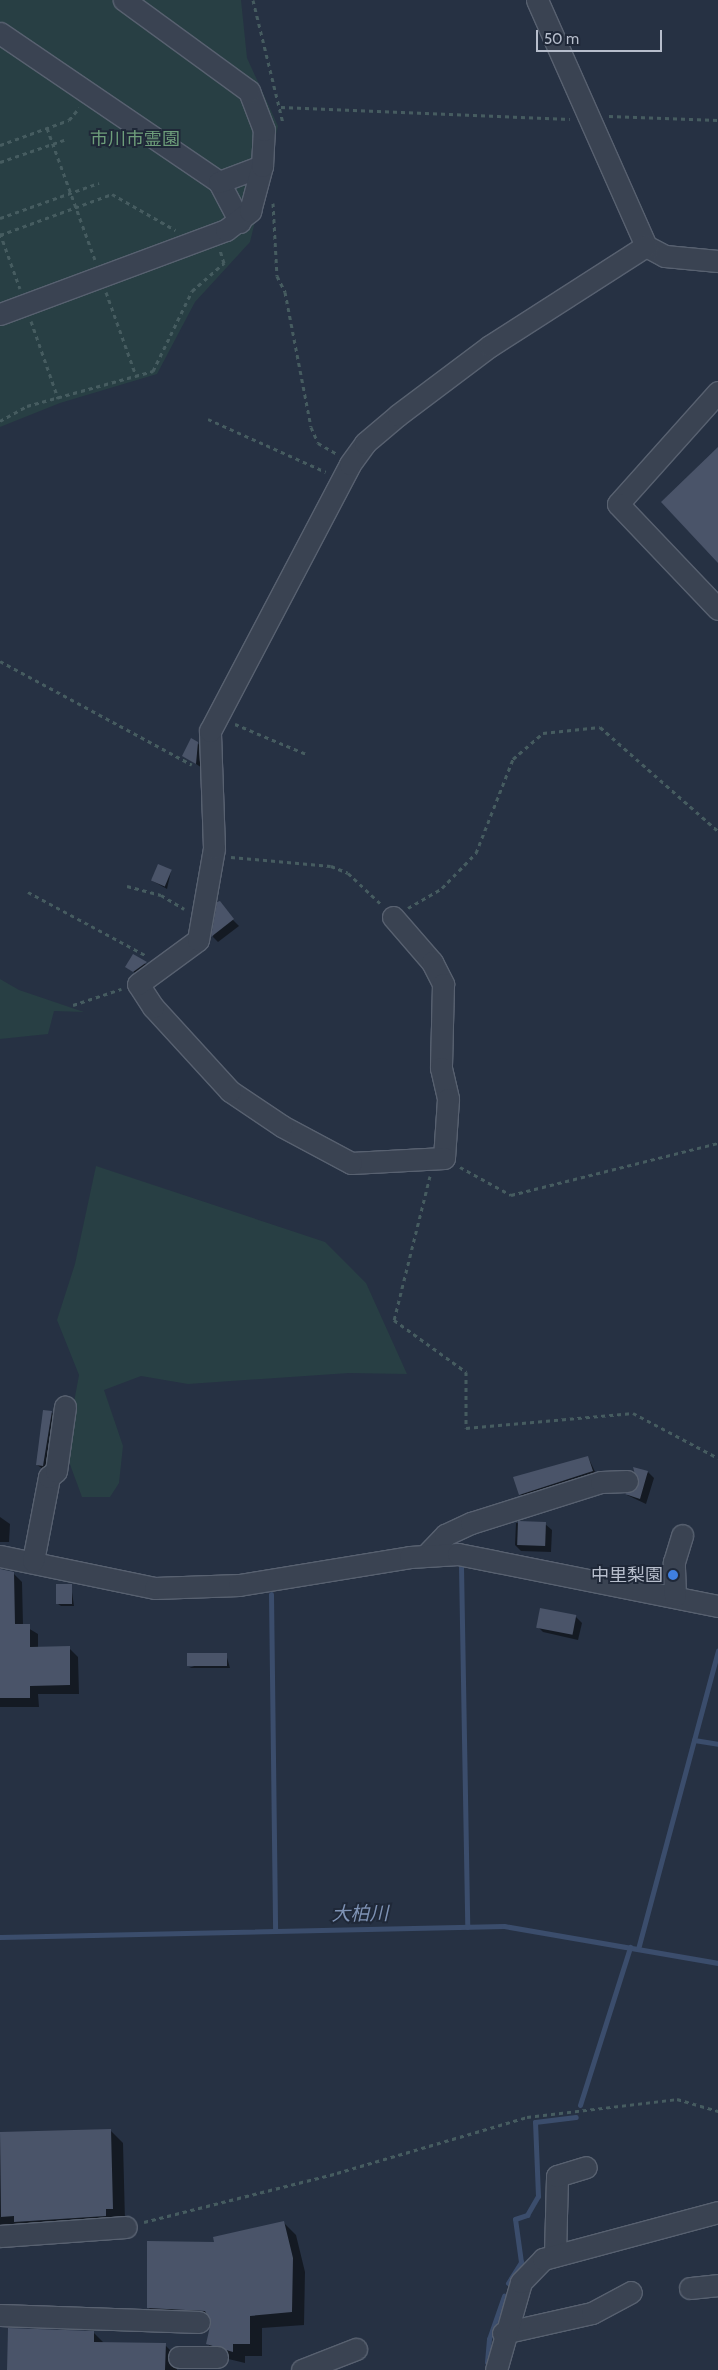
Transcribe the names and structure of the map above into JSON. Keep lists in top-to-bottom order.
{
  "water": ["大柏川"],
  "parks": ["市川市霊園"],
  "places": ["中里梨園"],
  "scale_bar": "50 m"
}
